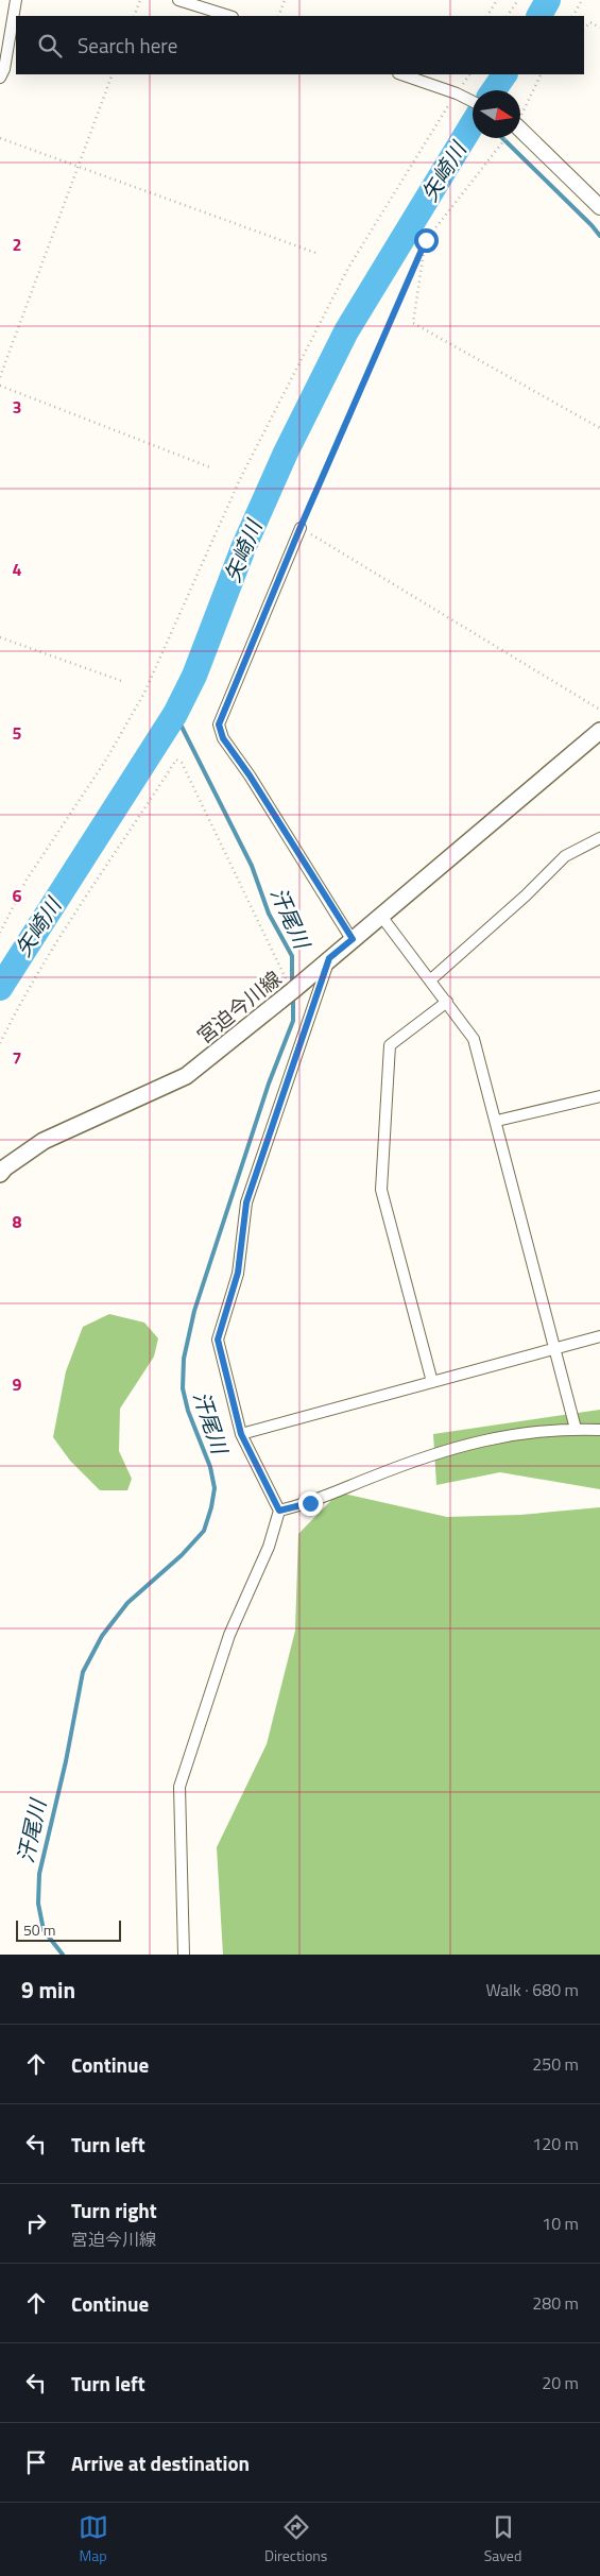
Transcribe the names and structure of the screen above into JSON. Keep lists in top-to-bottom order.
{
  "streets": {
    "main road": ["宮迫今川線"]
  },
  "water": ["矢崎川", "汗尾川"],
  "scale_bar": "50 m",
  "north": "right",
  "page": {
    "search": "Search here",
    "scale": "50 m",
    "heading": ["9 min", "Walk · 680 m"],
    "list": [
      ["Continue", "250 m"],
      ["Turn left", "120 m"],
      ["Turn right", "宮迫今川線", "10 m"],
      ["Continue", "280 m"],
      ["Turn left", "20 m"],
      "Arrive at destination"
    ],
    "nav": ["Map", "Directions", "Saved"]
  },
  "grid": {
    "rows": [
      "2",
      "3",
      "4",
      "5",
      "6",
      "7",
      "8",
      "9"
    ]
  }
}
